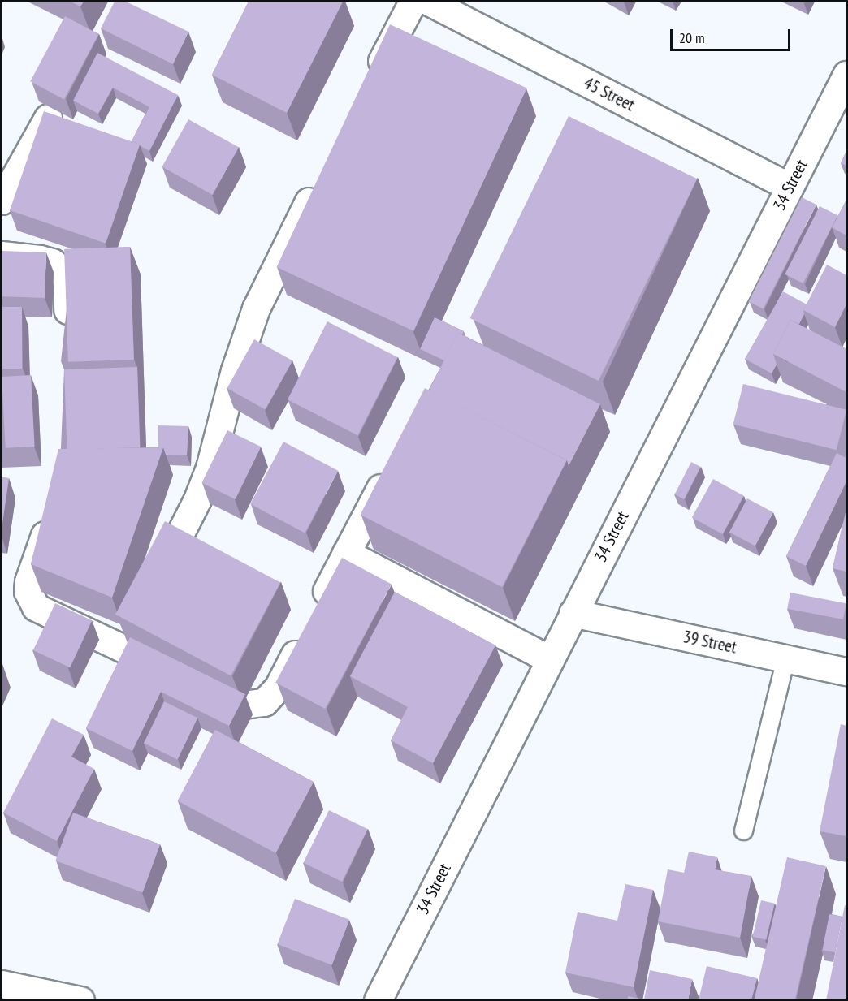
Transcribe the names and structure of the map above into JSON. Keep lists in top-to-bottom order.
{
  "streets": {
    "street": ["45 Street", "34 Street", "39 Street"]
  },
  "crossings": [
    ["45 Street", "34 Street"],
    ["34 Street", "39 Street"]
  ],
  "scale_bar": "20 m"
}
